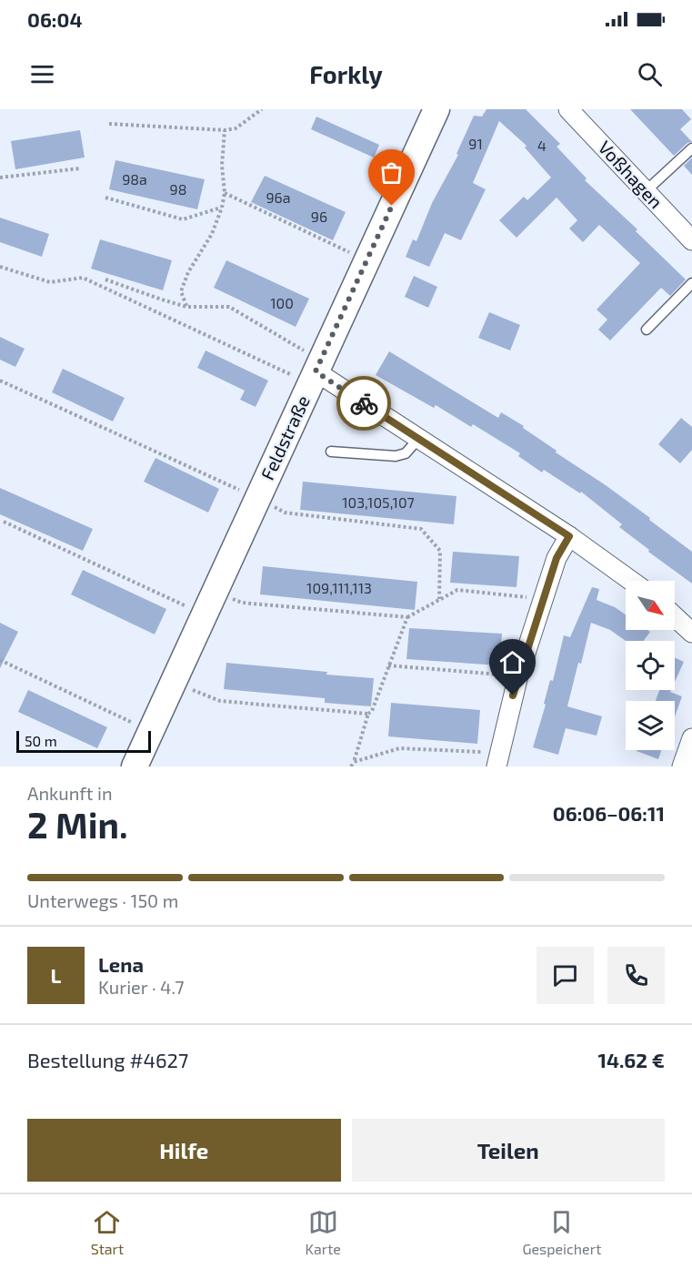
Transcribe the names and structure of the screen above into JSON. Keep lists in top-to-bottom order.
{
  "streets": {
    "street": ["Voßhagen", "Feldstraße"]
  },
  "house_numbers": [
    "91",
    "4",
    "98a",
    "98",
    "96a",
    "96",
    "100",
    "103,105,107",
    "109,111,113"
  ],
  "scale_bar": "50 m",
  "north": "bottom right",
  "page": {
    "status": "06:04",
    "header": "Forkly",
    "scale": "50 m",
    "heading": ["2 Min.", "Ankunft in", "06:06–06:11"],
    "panel": [
      "Lena",
      "Kurier · 4.7",
      "Bestellung #4627",
      "14.62 €"
    ],
    "bar": "Unterwegs · 150 m",
    "round": "L",
    "buttons": ["Hilfe", "Teilen"],
    "tabs": ["Start", "Karte", "Gespeichert"]
  }
}
